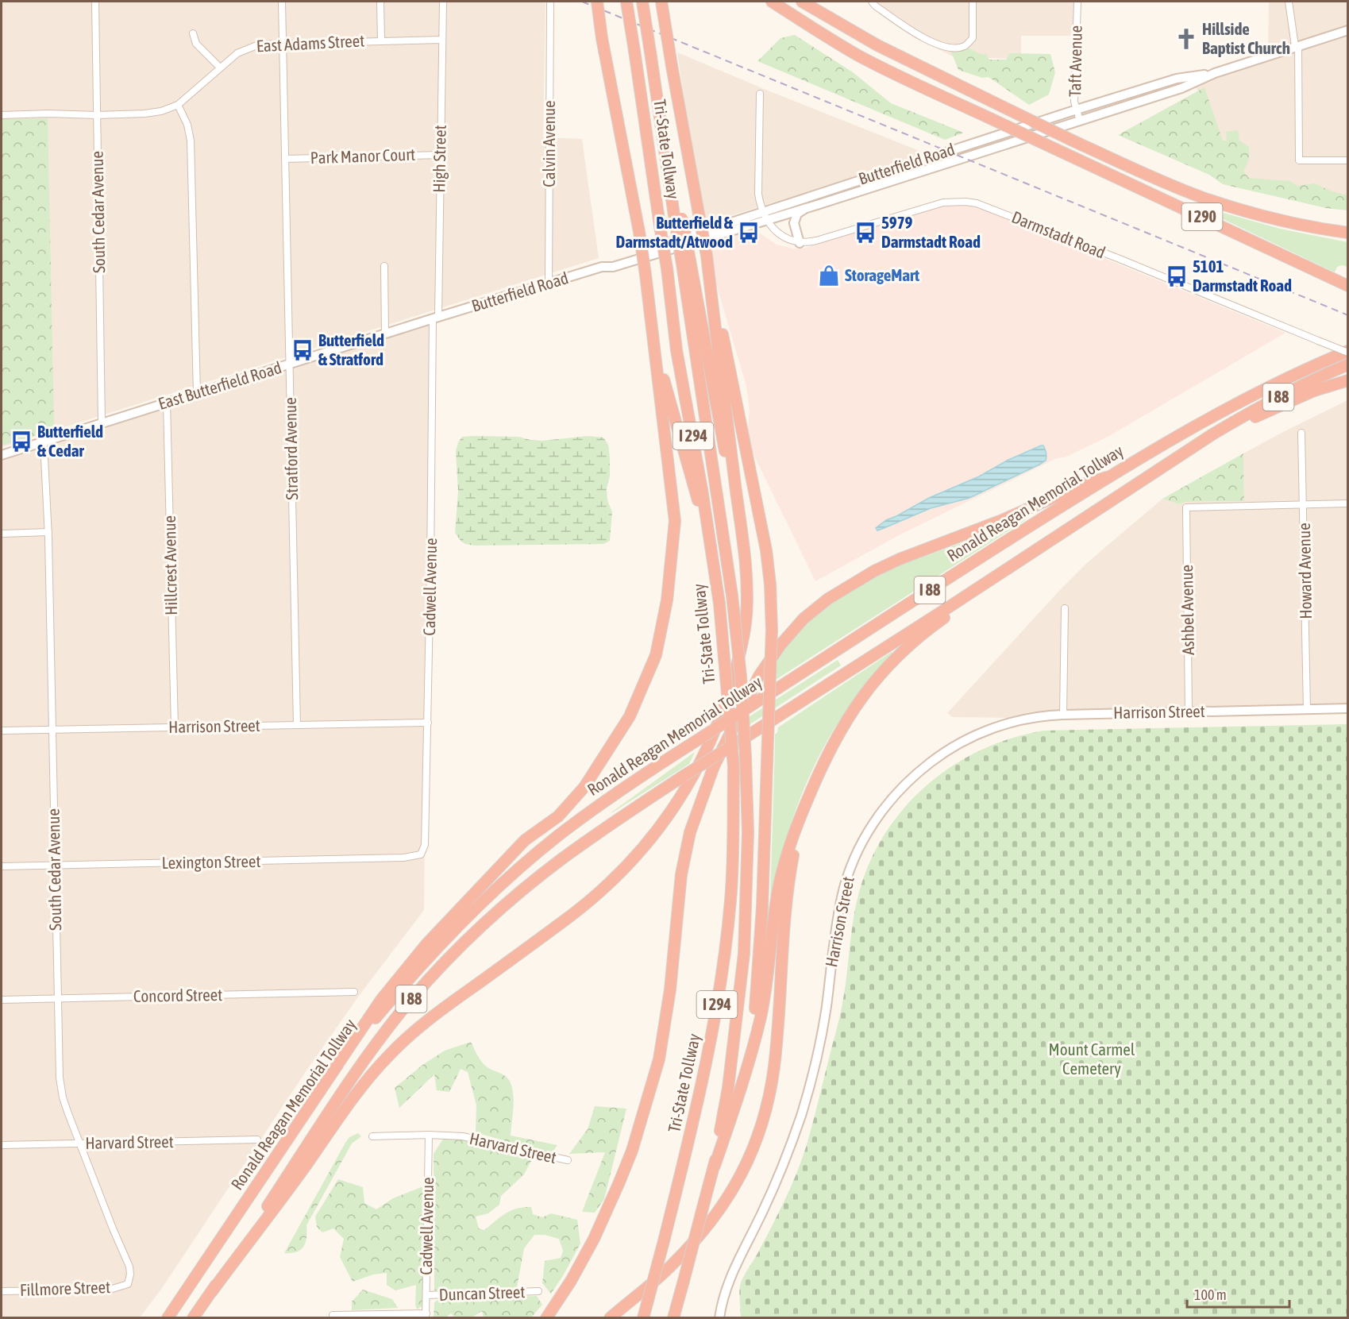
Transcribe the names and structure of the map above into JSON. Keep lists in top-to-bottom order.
{
  "streets": {
    "highway": [
      "Tri-State Tollway",
      "I 290",
      "I 88",
      "I 294",
      "Ronald Reagan Memorial Tollway"
    ],
    "main road": ["Butterfield Road", "East Butterfield Road", "Harrison Street"],
    "street": [
      "East Adams Street",
      "Taft Avenue",
      "Calvin Avenue",
      "Park Manor Court",
      "High Street",
      "South Cedar Avenue",
      "Darmstadt Road",
      "Stratford Avenue",
      "Hillcrest Avenue",
      "Howard Avenue",
      "Cadwell Avenue",
      "Ashbel Avenue",
      "Lexington Street",
      "Concord Street",
      "Harvard Street",
      "Fillmore Street",
      "Duncan Street"
    ]
  },
  "crossings": [
    ["East Adams Street", "High Street"],
    ["East Adams Street", "South Cedar Avenue"],
    ["East Adams Street", "Stratford Avenue"],
    ["Taft Avenue", "Butterfield Road"],
    ["Calvin Avenue", "Butterfield Road"],
    ["Park Manor Court", "High Street"],
    ["Park Manor Court", "Stratford Avenue"],
    ["High Street", "Butterfield Road"],
    ["High Street", "East Butterfield Road"],
    ["High Street", "Cadwell Avenue"],
    ["Butterfield Road", "East Butterfield Road"],
    ["Butterfield Road", "Cadwell Avenue"],
    ["South Cedar Avenue", "East Butterfield Road"],
    ["South Cedar Avenue", "Harrison Street"],
    ["South Cedar Avenue", "Lexington Street"],
    ["South Cedar Avenue", "Concord Street"],
    ["South Cedar Avenue", "Harvard Street"],
    ["South Cedar Avenue", "Fillmore Street"],
    ["Darmstadt Road", "Ronald Reagan Memorial Tollway"],
    ["East Butterfield Road", "Stratford Avenue"],
    ["East Butterfield Road", "Hillcrest Avenue"],
    ["East Butterfield Road", "Cadwell Avenue"],
    ["Stratford Avenue", "Harrison Street"],
    ["Hillcrest Avenue", "Harrison Street"],
    ["Howard Avenue", "Ashbel Avenue"],
    ["Howard Avenue", "Harrison Street"],
    ["Cadwell Avenue", "Harrison Street"],
    ["Cadwell Avenue", "Lexington Street"],
    ["Cadwell Avenue", "Harvard Street"],
    ["Cadwell Avenue", "Duncan Street"],
    ["Ashbel Avenue", "Harrison Street"]
  ],
  "parks": ["Mount Carmel Cemetery"],
  "places": {
    "church": ["Hillside Baptist Church"],
    "bus stop": [
      "Butterfield & Darmstadt/Atwood",
      "5979 Darmstadt Road",
      "5101 Darmstadt Road",
      "Butterfield & Stratford",
      "Butterfield & Cedar"
    ],
    "shop": ["StorageMart"]
  },
  "scale_bar": "100 m"
}
